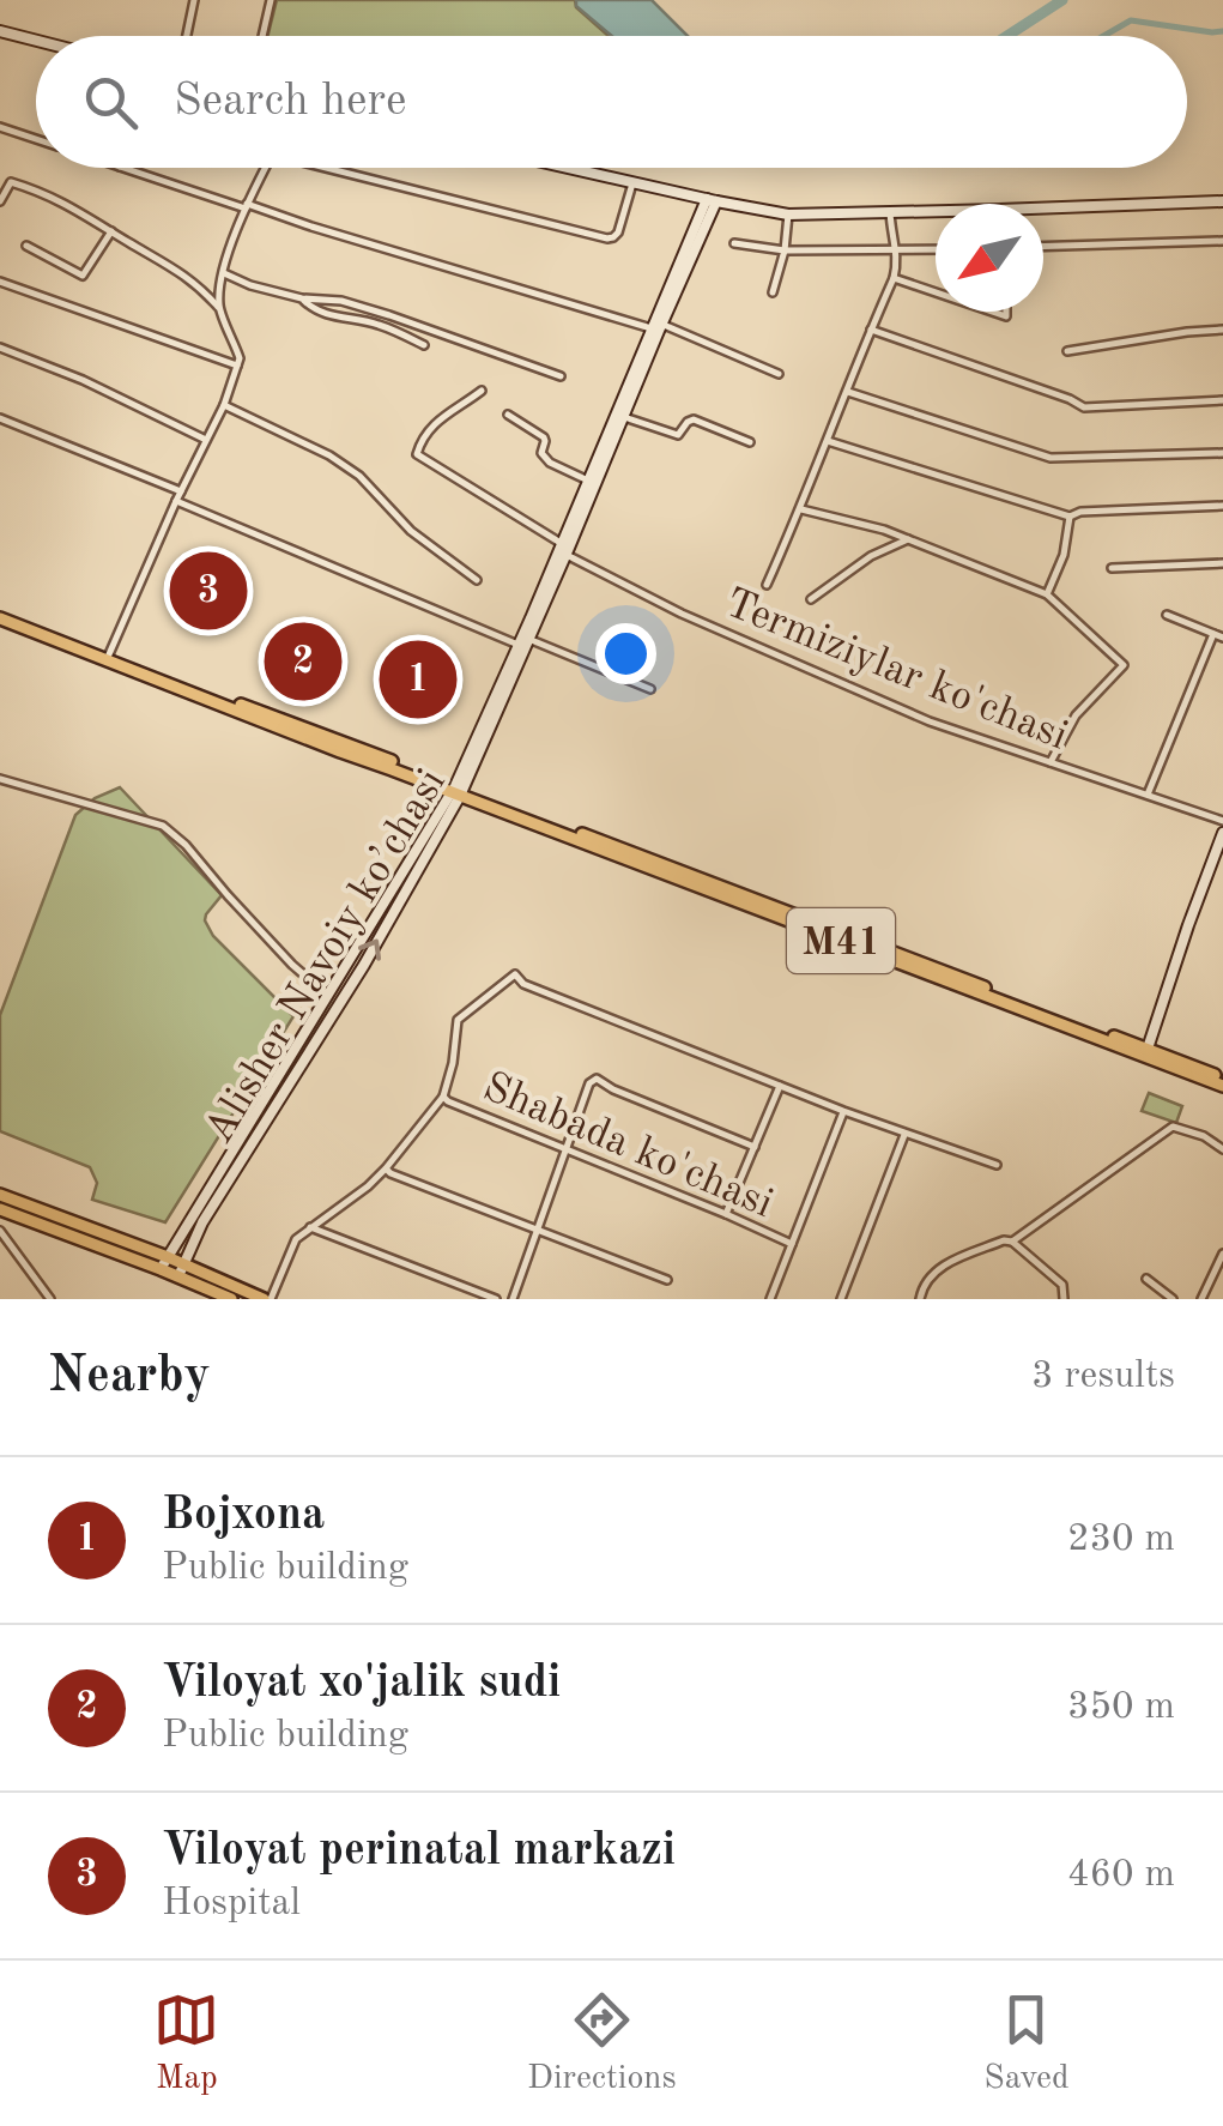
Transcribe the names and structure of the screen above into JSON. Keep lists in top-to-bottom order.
{
  "streets": {
    "main road": ["M41", "Alisher Navoiy ko’chasi"],
    "street": ["Termiziylar ko'chasi", "Shabada ko'chasi"]
  },
  "crossings": [
    ["Termiziylar ko'chasi", "Alisher Navoiy ko’chasi"],
    ["M41", "Alisher Navoiy ko’chasi"]
  ],
  "north": "bottom left",
  "page": {
    "search": "Search here",
    "pins": ["3", "2", "1"],
    "heading": ["Nearby", "3 results"],
    "list": [
      {
        "mark": "1",
        "name": "Bojxona",
        "note": "Public building",
        "value": "230 m"
      },
      {
        "mark": "2",
        "name": "Viloyat xo'jalik sudi",
        "note": "Public building",
        "value": "350 m"
      },
      {
        "mark": "3",
        "name": "Viloyat perinatal markazi",
        "note": "Hospital",
        "value": "460 m"
      }
    ],
    "nav": ["Map", "Directions", "Saved"]
  }
}
